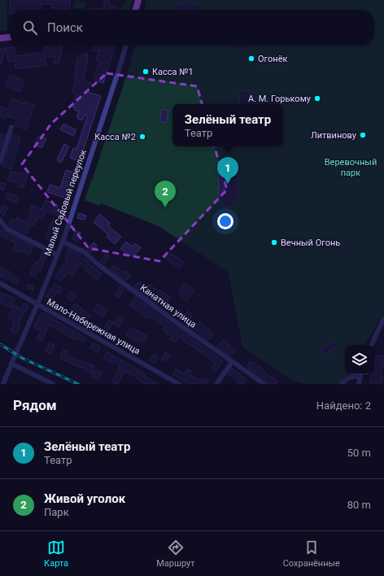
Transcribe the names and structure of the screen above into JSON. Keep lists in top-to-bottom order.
{
  "streets": {
    "street": ["Малый Садовый переулок", "Канатная улица", "Мало-Набережная улица"]
  },
  "crossings": [
    ["Малый Садовый переулок", "Канатная улица"],
    ["Малый Садовый переулок", "Мало-Набережная улица"]
  ],
  "parks": ["Веревочный парк"],
  "places": [
    "Огонёк",
    "Касса №1",
    "А. М. Горькому",
    "Литвинову",
    "Касса №2",
    "Вечный Огонь"
  ],
  "page": {
    "search": "Поиск",
    "popup": ["Зелёный театр", "Театр"],
    "pins": ["1", "2"],
    "heading": ["Рядом", "Найдено: 2"],
    "list": [
      {
        "mark": "1",
        "name": "Зелёный театр",
        "note": "Театр",
        "value": "50 m"
      },
      {
        "mark": "2",
        "name": "Живой уголок",
        "note": "Парк",
        "value": "80 m"
      }
    ],
    "nav": ["Карта", "Маршрут", "Сохранённые"]
  }
}
